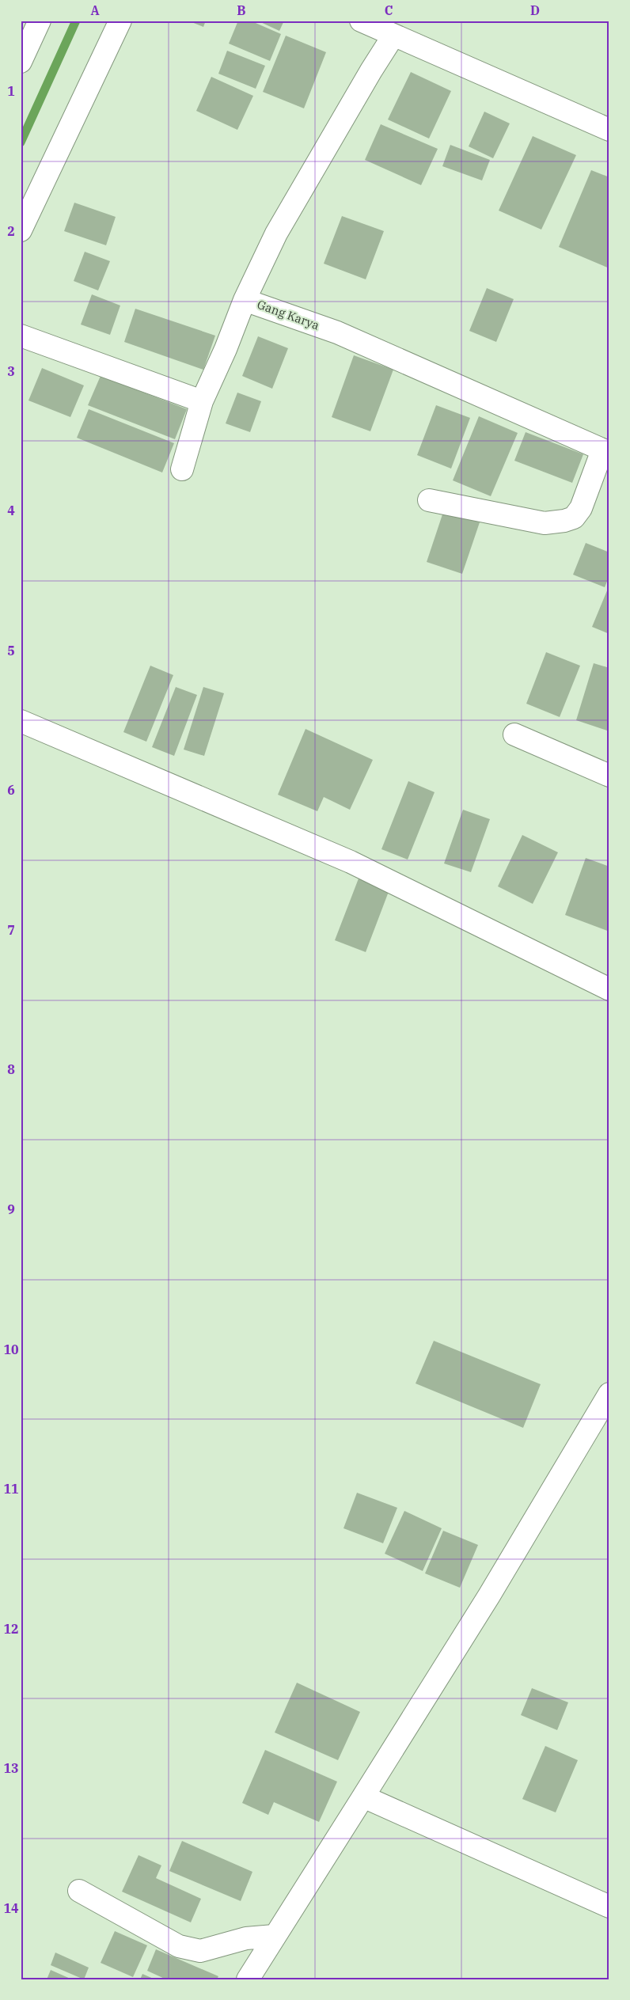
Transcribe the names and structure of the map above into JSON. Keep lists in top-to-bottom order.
{
  "streets": {
    "street": ["Gang Karya"]
  },
  "grid": {
    "columns": [
      "A",
      "B",
      "C",
      "D"
    ],
    "rows": [
      "1",
      "2",
      "3",
      "4",
      "5",
      "6",
      "7",
      "8",
      "9",
      "10",
      "11",
      "12",
      "13",
      "14"
    ]
  }
}
